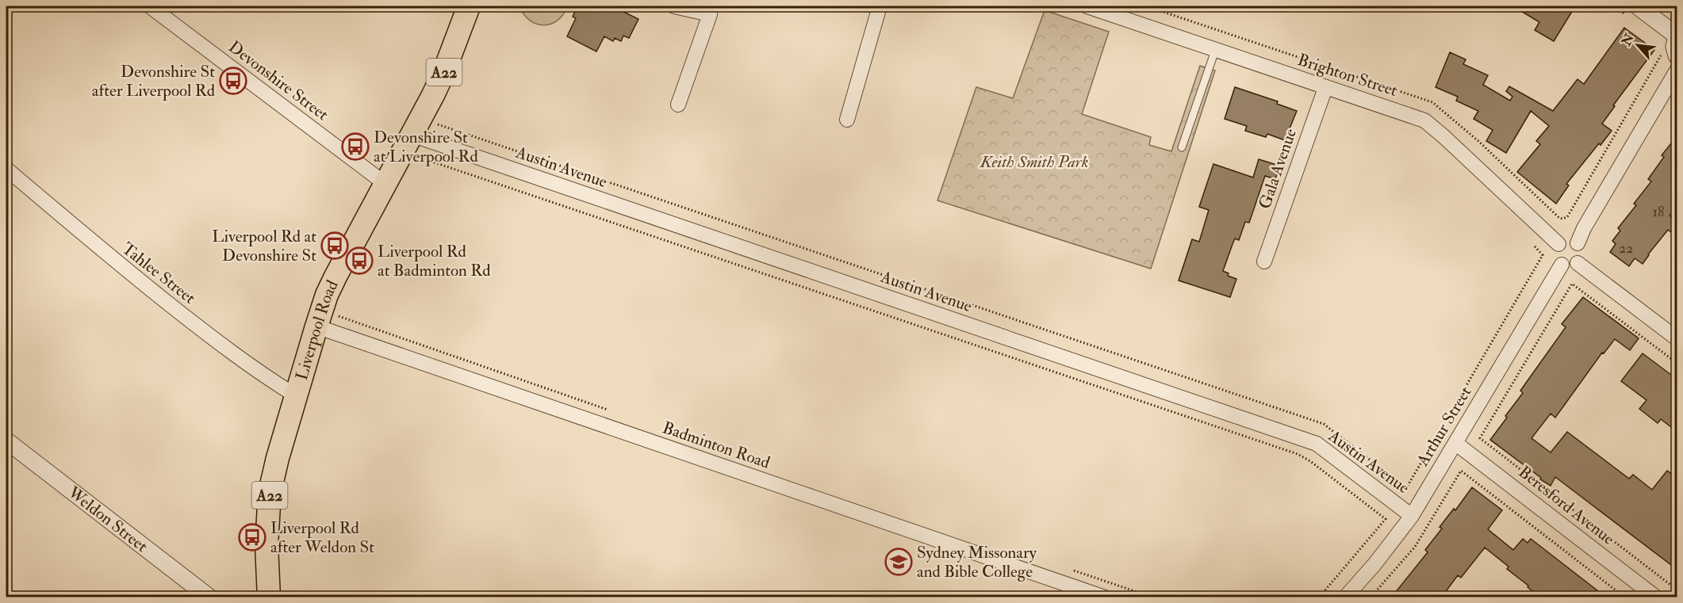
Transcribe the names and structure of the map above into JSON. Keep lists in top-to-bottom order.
{
  "streets": {
    "highway": ["A22", "Liverpool Road"],
    "street": [
      "Brighton Street",
      "Devonshire Street",
      "Austin Avenue",
      "Gala Avenue",
      "Tahlee Street",
      "Arthur Street",
      "Badminton Road",
      "Beresford Avenue",
      "Weldon Street"
    ]
  },
  "crossings": [
    ["Brighton Street", "Gala Avenue"],
    ["Brighton Street", "Arthur Street"],
    ["Devonshire Street", "Liverpool Road"],
    ["Austin Avenue", "Liverpool Road"],
    ["Austin Avenue", "Arthur Street"],
    ["Tahlee Street", "Liverpool Road"],
    ["Liverpool Road", "Badminton Road"],
    ["Arthur Street", "Beresford Avenue"]
  ],
  "parks": ["Keith Smith Park"],
  "places": {
    "bus stop": [
      "Devonshire St after Liverpool Rd",
      "Devonshire St at Liverpool Rd",
      "Liverpool Rd at Devonshire St",
      "Liverpool Rd at Badminton Rd",
      "Liverpool Rd after Weldon St"
    ],
    "school or university": ["Sydney Missonary and Bible College"]
  },
  "house_numbers": ["18", "22"],
  "north": "top left"
}
